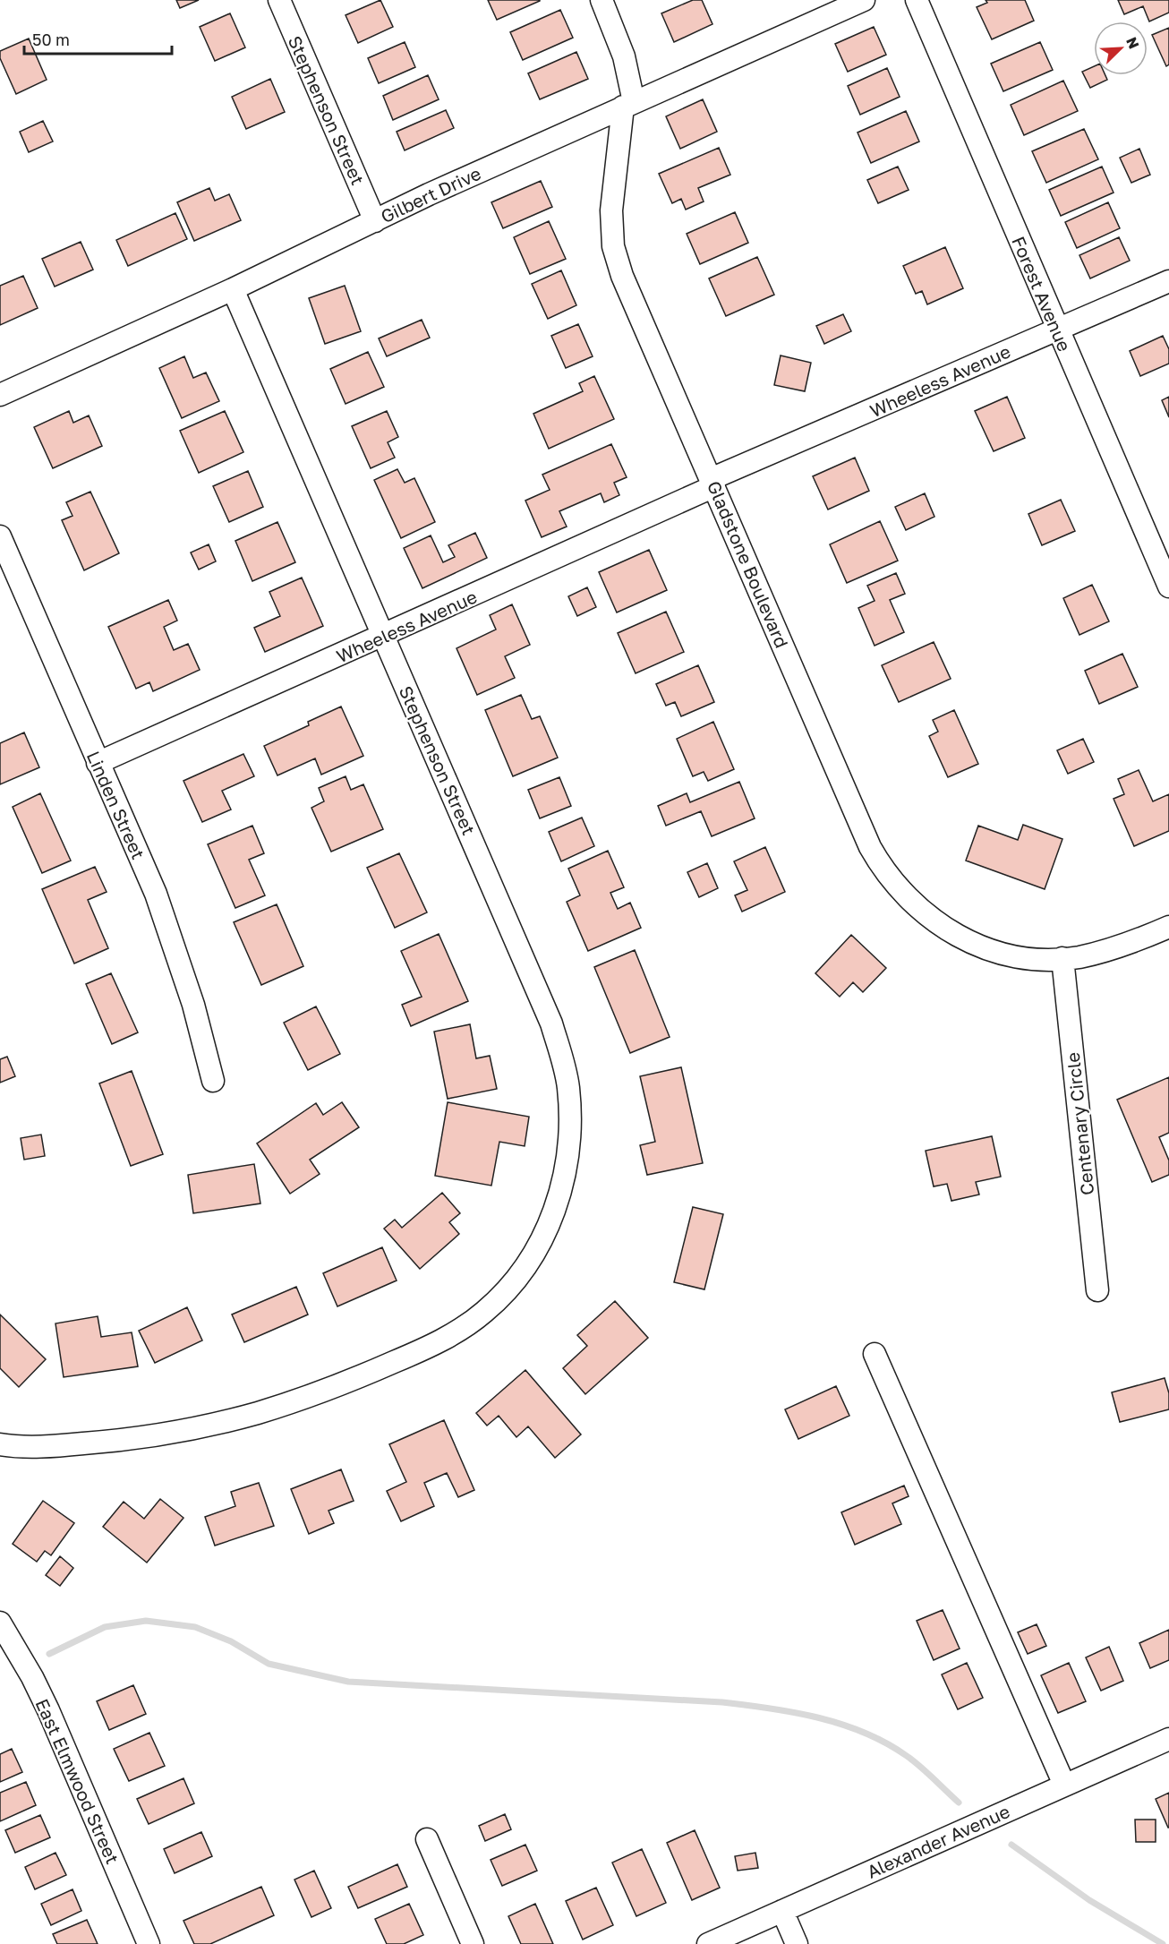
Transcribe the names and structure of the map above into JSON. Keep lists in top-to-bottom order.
{
  "streets": {
    "street": [
      "Stephenson Street",
      "Gilbert Drive",
      "Forest Avenue",
      "Wheeless Avenue",
      "Gladstone Boulevard",
      "Linden Street",
      "Centenary Circle",
      "East Elmwood Street",
      "Alexander Avenue"
    ]
  },
  "crossings": [
    ["Stephenson Street", "Gilbert Drive"],
    ["Stephenson Street", "Wheeless Avenue"],
    ["Gilbert Drive", "Gladstone Boulevard"],
    ["Forest Avenue", "Wheeless Avenue"],
    ["Wheeless Avenue", "Gladstone Boulevard"],
    ["Wheeless Avenue", "Linden Street"],
    ["Gladstone Boulevard", "Centenary Circle"]
  ],
  "scale_bar": "50 m",
  "north": "top right"
}
